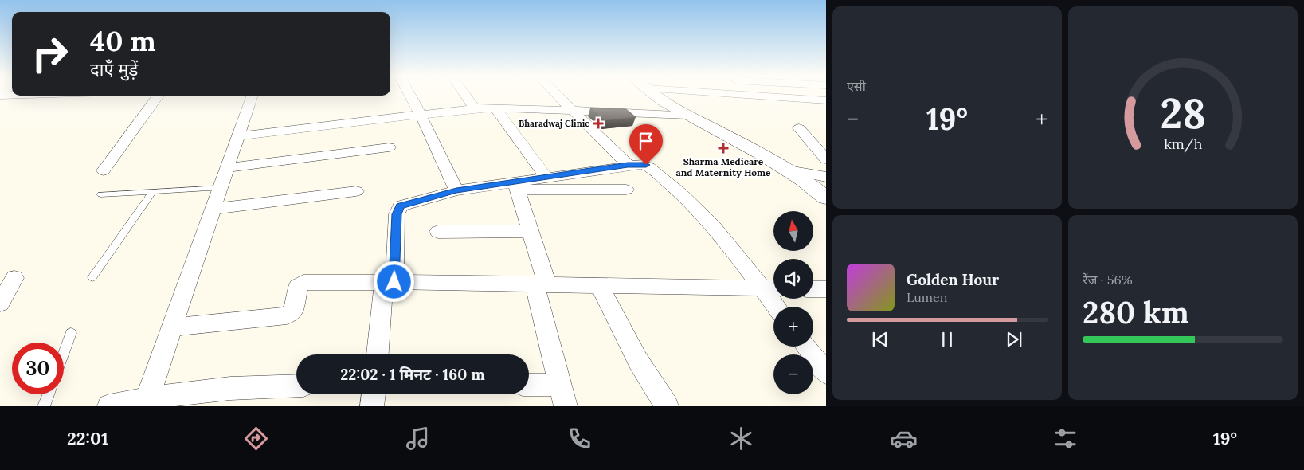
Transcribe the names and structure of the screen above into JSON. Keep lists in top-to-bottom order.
{
  "places": {
    "health": ["Bharadwaj Clinic", "Sharma Medicare and Maternity Home"]
  },
  "north": "top",
  "page": {
    "tile": [
      "एसी",
      ["रेंज · 56%", "280 km"]
    ],
    "turn": ["40 m", "दाएँ मुड़ें"],
    "heat": ["−", "19°", "+"],
    "map_buttons": ["+", "−"],
    "song": ["Golden Hour", "Lumen"],
    "limit": "30",
    "trip": "22:02 · 1 मिनट · 160 m",
    "tabs": ["22:01", "19°"],
    "gauge": ["28", "km/h"]
  }
}
